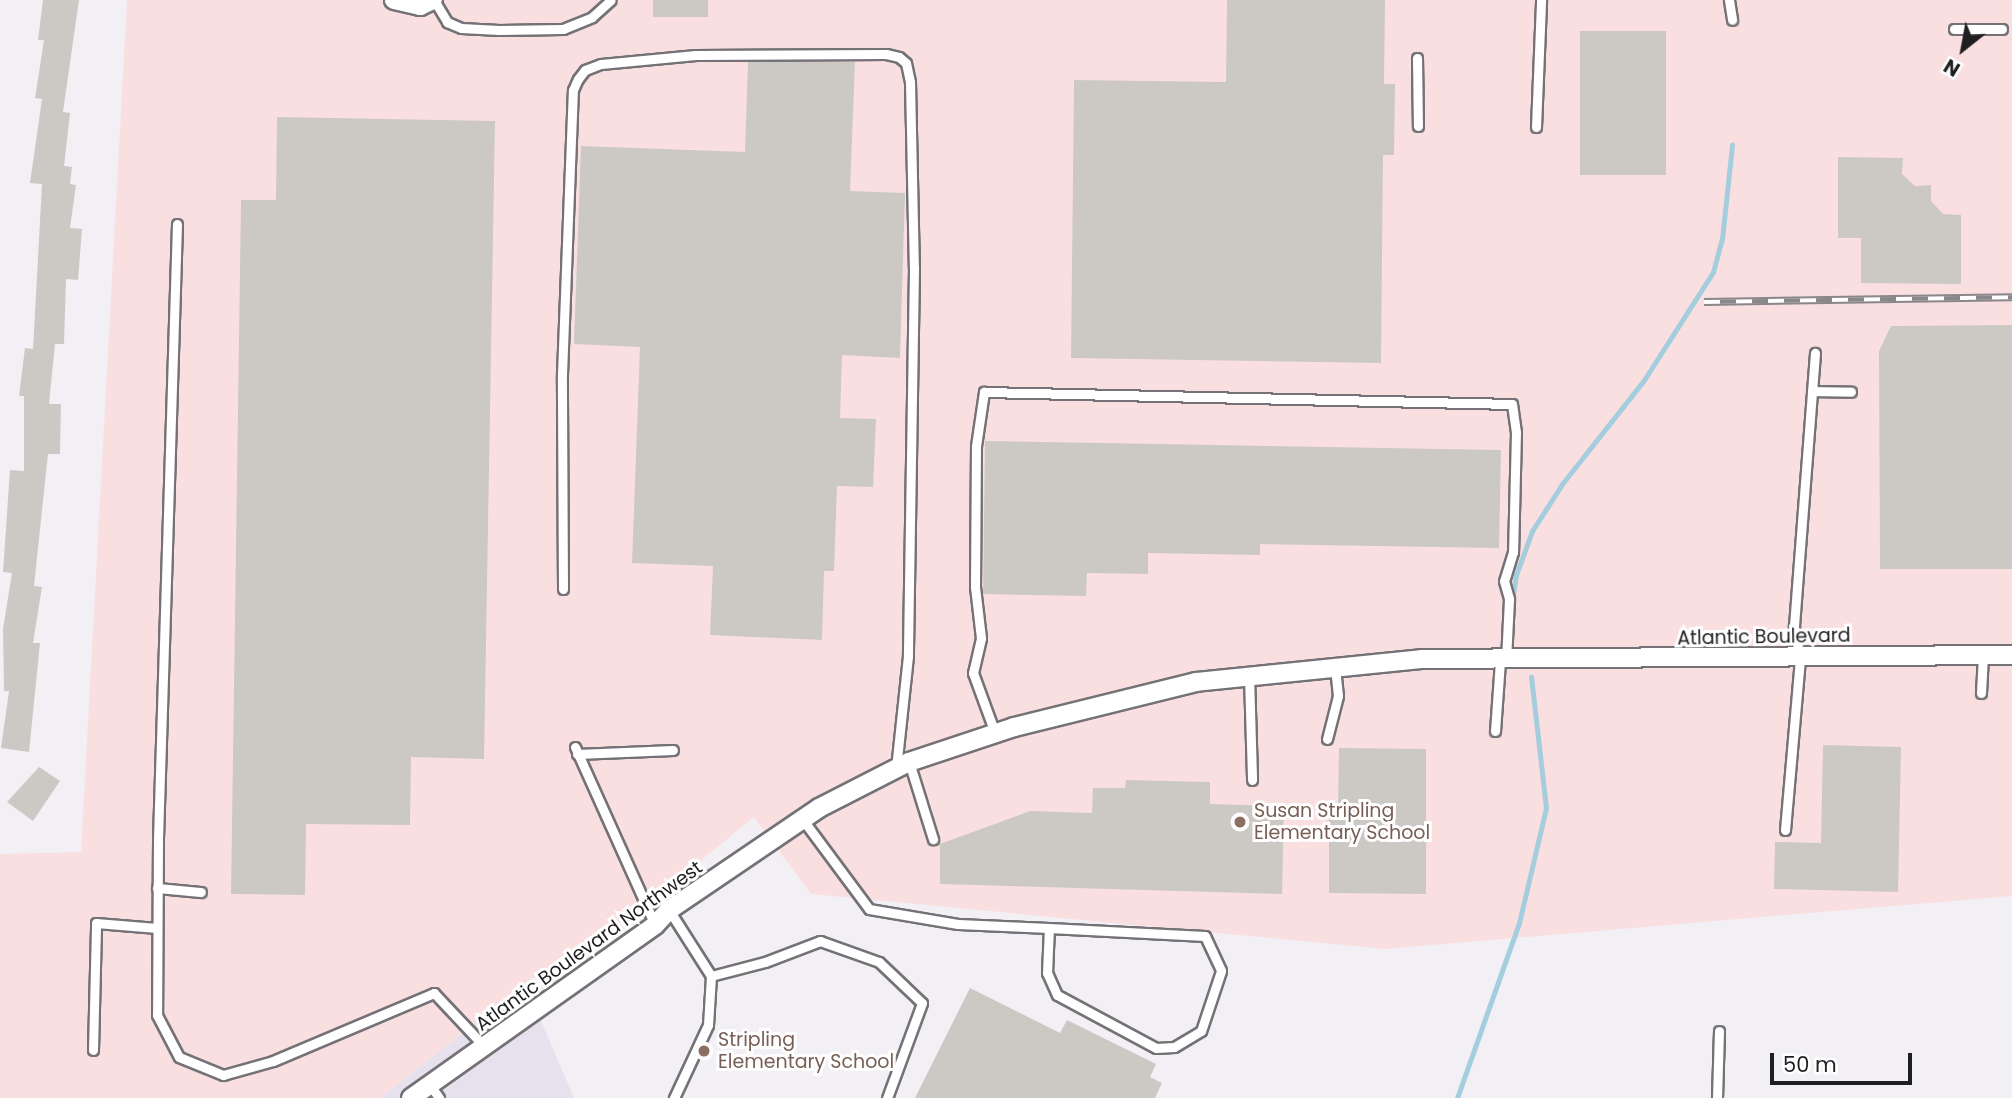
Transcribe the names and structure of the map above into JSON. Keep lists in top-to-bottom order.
{
  "streets": {
    "street": ["Atlantic Boulevard", "Atlantic Boulevard Northwest"]
  },
  "crossings": [
    ["Atlantic Boulevard", "Atlantic Boulevard Northwest"]
  ],
  "places": ["Susan Stripling Elementary School", "Stripling Elementary School"],
  "scale_bar": "50 m",
  "north": "bottom left"
}
